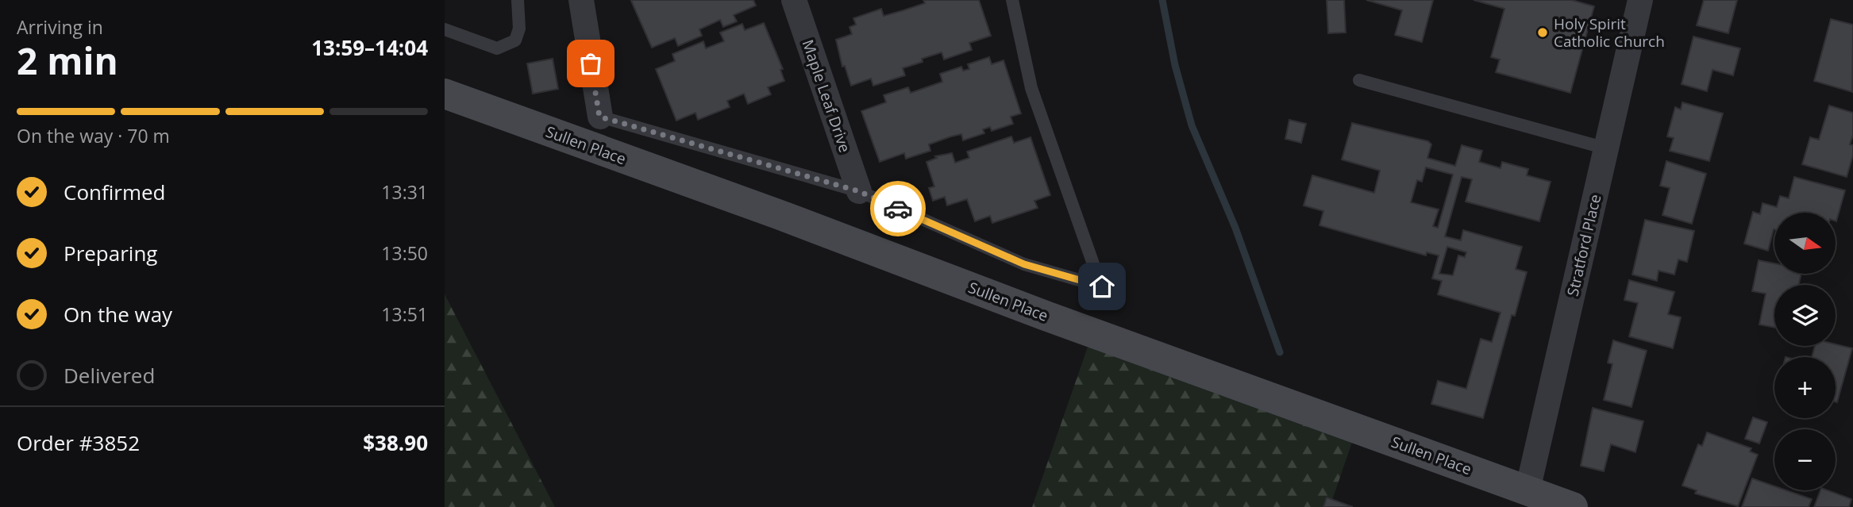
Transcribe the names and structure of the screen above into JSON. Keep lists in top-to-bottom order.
{
  "streets": {
    "street": ["Maple Leaf Drive", "Sullen Place", "Stratford Place"]
  },
  "crossings": [
    ["Sullen Place", "Stratford Place"]
  ],
  "places": ["Holy Spirit Catholic Church"],
  "north": "right",
  "page": {
    "heading": ["2 min", "Arriving in", "13:59–14:04"],
    "panel": ["Order #3852", "$38.90"],
    "bar": "On the way · 70 m",
    "list": [
      ["Confirmed", "13:31"],
      ["Preparing", "13:50"],
      ["On the way", "13:51"],
      "Delivered"
    ],
    "map_buttons": ["+", "−"]
  }
}
